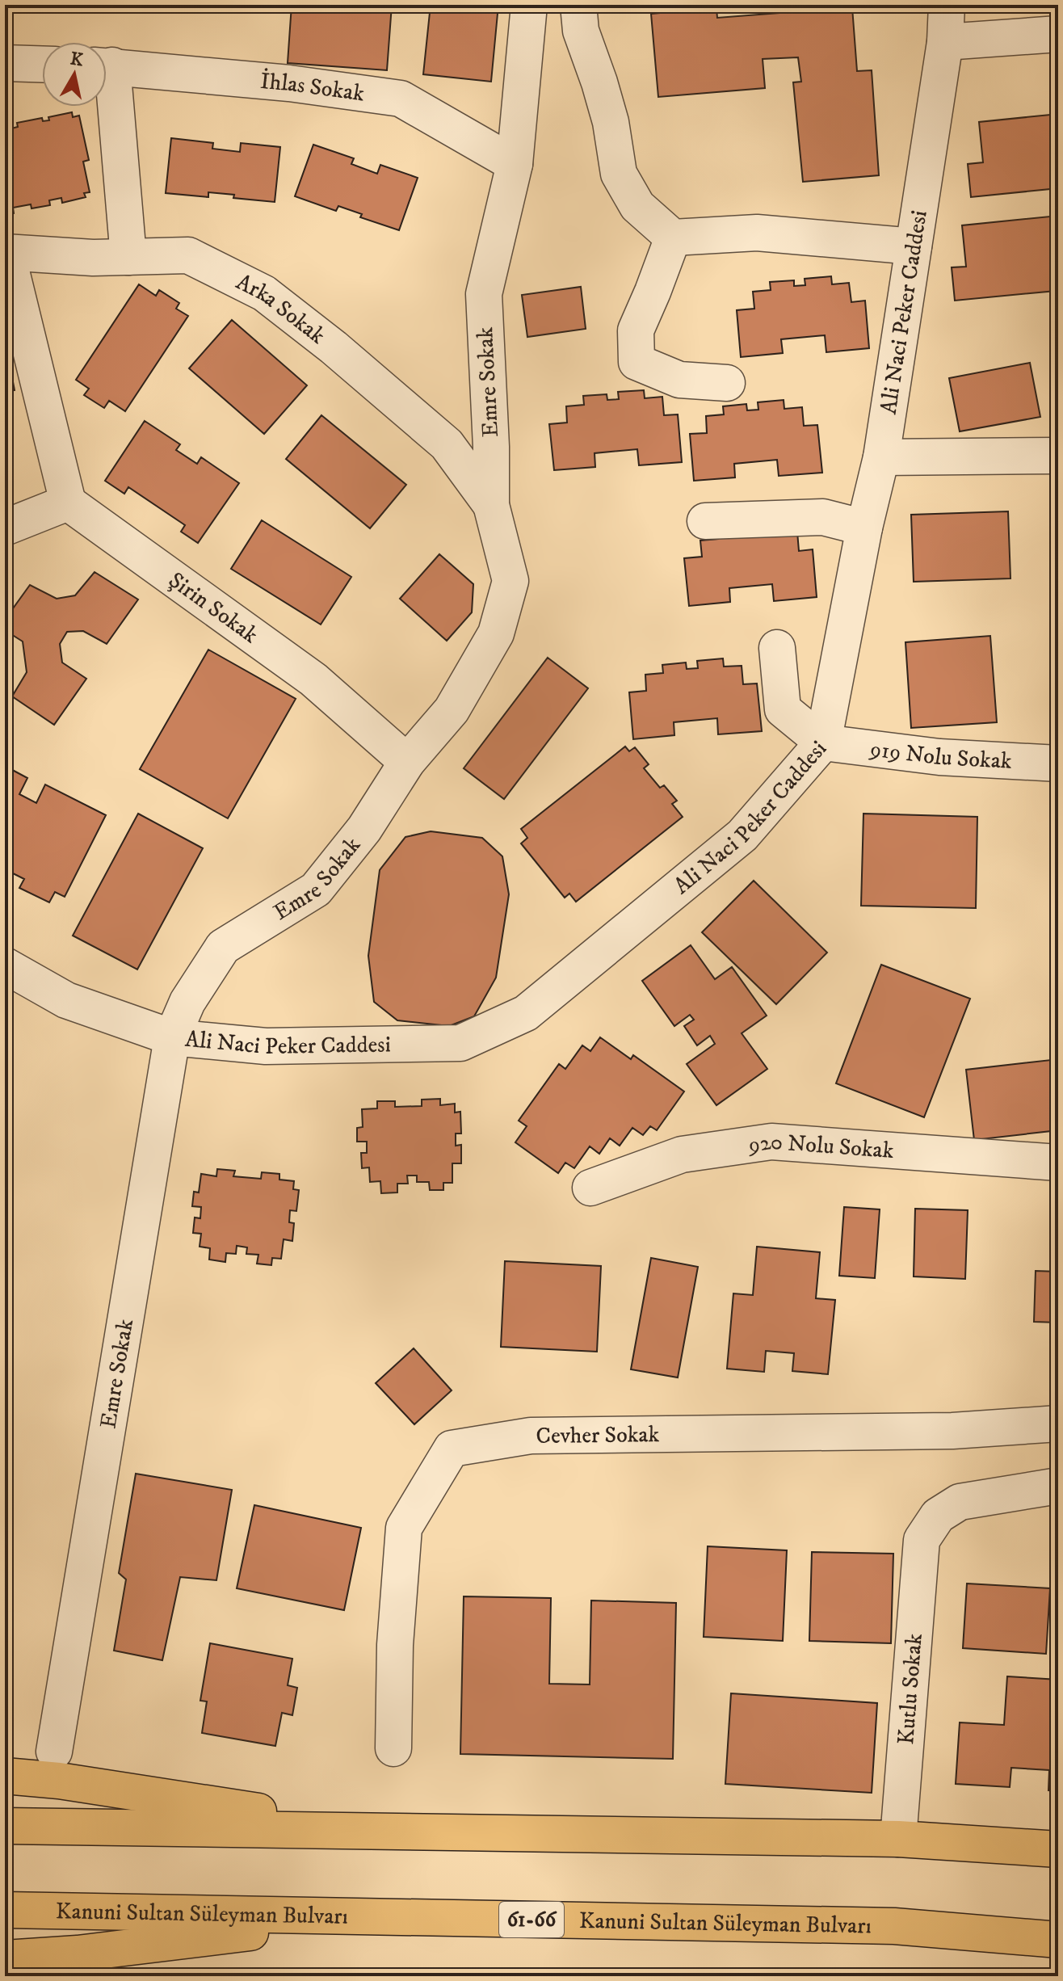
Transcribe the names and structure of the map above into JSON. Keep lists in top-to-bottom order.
{
  "streets": {
    "main road": ["Kanuni Sultan Süleyman Bulvarı", "61-66"],
    "street": [
      "İhlas Sokak",
      "Arka Sokak",
      "Ali Naci Peker Caddesi",
      "Emre Sokak",
      "Şirin Sokak",
      "919 Nolu Sokak",
      "920 Nolu Sokak",
      "Cevher Sokak",
      "Kutlu Sokak"
    ]
  },
  "crossings": [
    ["İhlas Sokak", "Emre Sokak"],
    ["Arka Sokak", "Emre Sokak"],
    ["Ali Naci Peker Caddesi", "Emre Sokak"],
    ["Ali Naci Peker Caddesi", "919 Nolu Sokak"],
    ["Emre Sokak", "Şirin Sokak"],
    ["Kanuni Sultan Süleyman Bulvarı", "61-66"]
  ],
  "north": "top"
}
